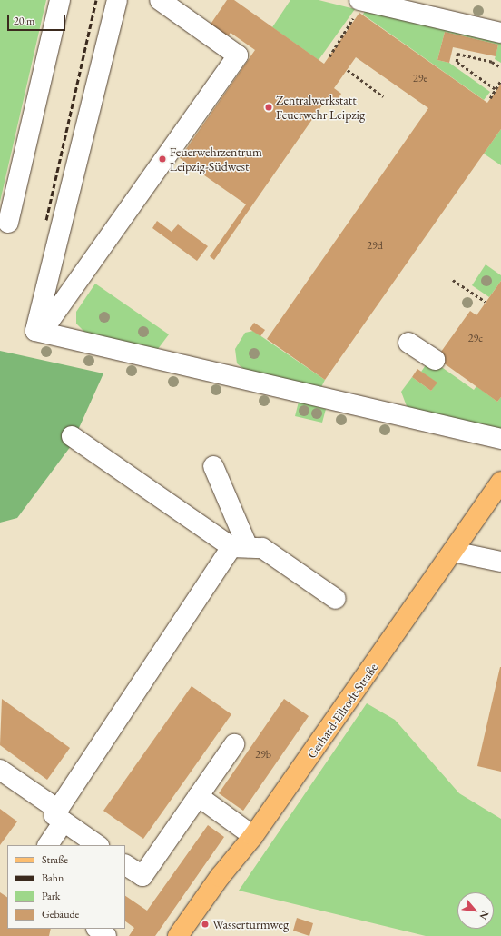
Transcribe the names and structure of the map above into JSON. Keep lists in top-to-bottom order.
{
  "streets": {
    "main road": ["Gerhard-Ellrodt-Straße"]
  },
  "places": ["Zentralwerkstatt Feuerwehr Leipzig", "Feuerwehrzentrum Leipzig-Südwest", "Wasserturmweg"],
  "house_numbers": [
    "29e",
    "29d",
    "29c",
    "29b"
  ],
  "legend": [
    "Straße",
    "Bahn",
    "Park",
    "Gebäude"
  ],
  "scale_bar": "20 m",
  "north": "bottom right"
}
